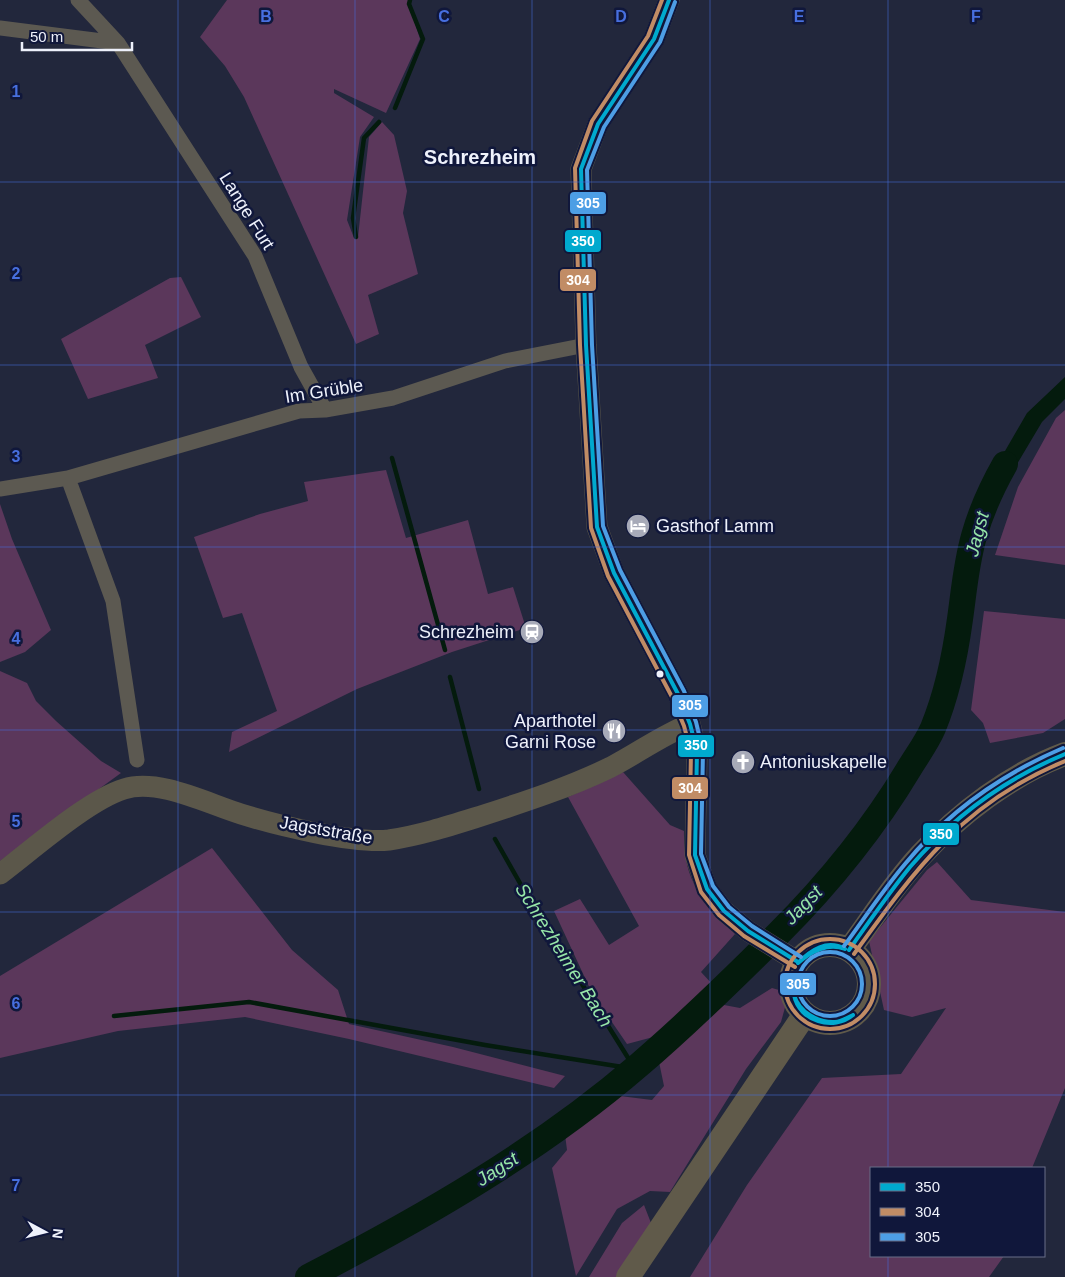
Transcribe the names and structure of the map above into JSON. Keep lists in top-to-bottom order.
{
  "streets": {
    "main road": ["Jagststraße"],
    "street": ["Lange Furt", "Im Grüble"]
  },
  "crossings": [
    ["Lange Furt", "Im Grüble"]
  ],
  "districts": ["Schrezheim"],
  "water": ["Jagst", "Schrezheimer Bach"],
  "places": {
    "hotel": ["Gasthof Lamm"],
    "station": ["Schrezheim"],
    "restaurant": ["Aparthotel Garni Rose"],
    "church": ["Antoniuskapelle"]
  },
  "lines": ["transit line 350", "transit line 304", "transit line 305"],
  "legend": ["350", "304", "305"],
  "scale_bar": "50 m",
  "north": "right",
  "grid": {
    "columns": [
      "B",
      "C",
      "D",
      "E",
      "F"
    ],
    "rows": [
      "1",
      "2",
      "3",
      "4",
      "5",
      "6",
      "7"
    ]
  }
}
